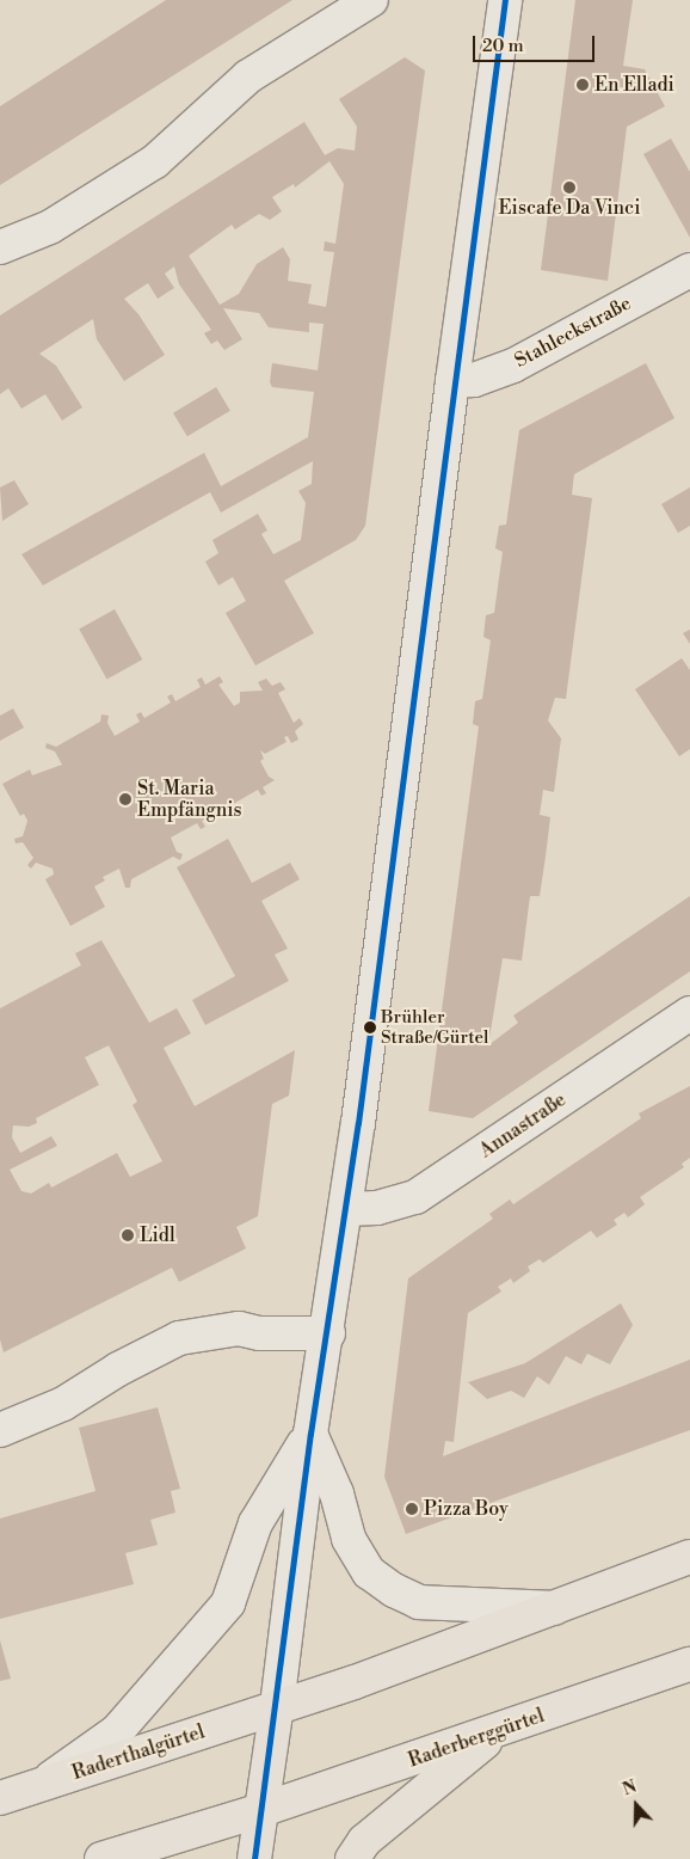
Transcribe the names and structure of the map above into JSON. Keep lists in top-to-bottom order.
{
  "streets": {
    "main road": ["Raderberggürtel", "Raderthalgürtel"],
    "street": ["Stahleckstraße", "Annastraße"]
  },
  "places": [
    "En Elladi",
    "Eiscafe Da Vinci",
    "St. Maria Empfängnis",
    "Brühler Straße/Gürtel",
    "Lidl",
    "Pizza Boy"
  ],
  "scale_bar": "20 m",
  "north": "top"
}
